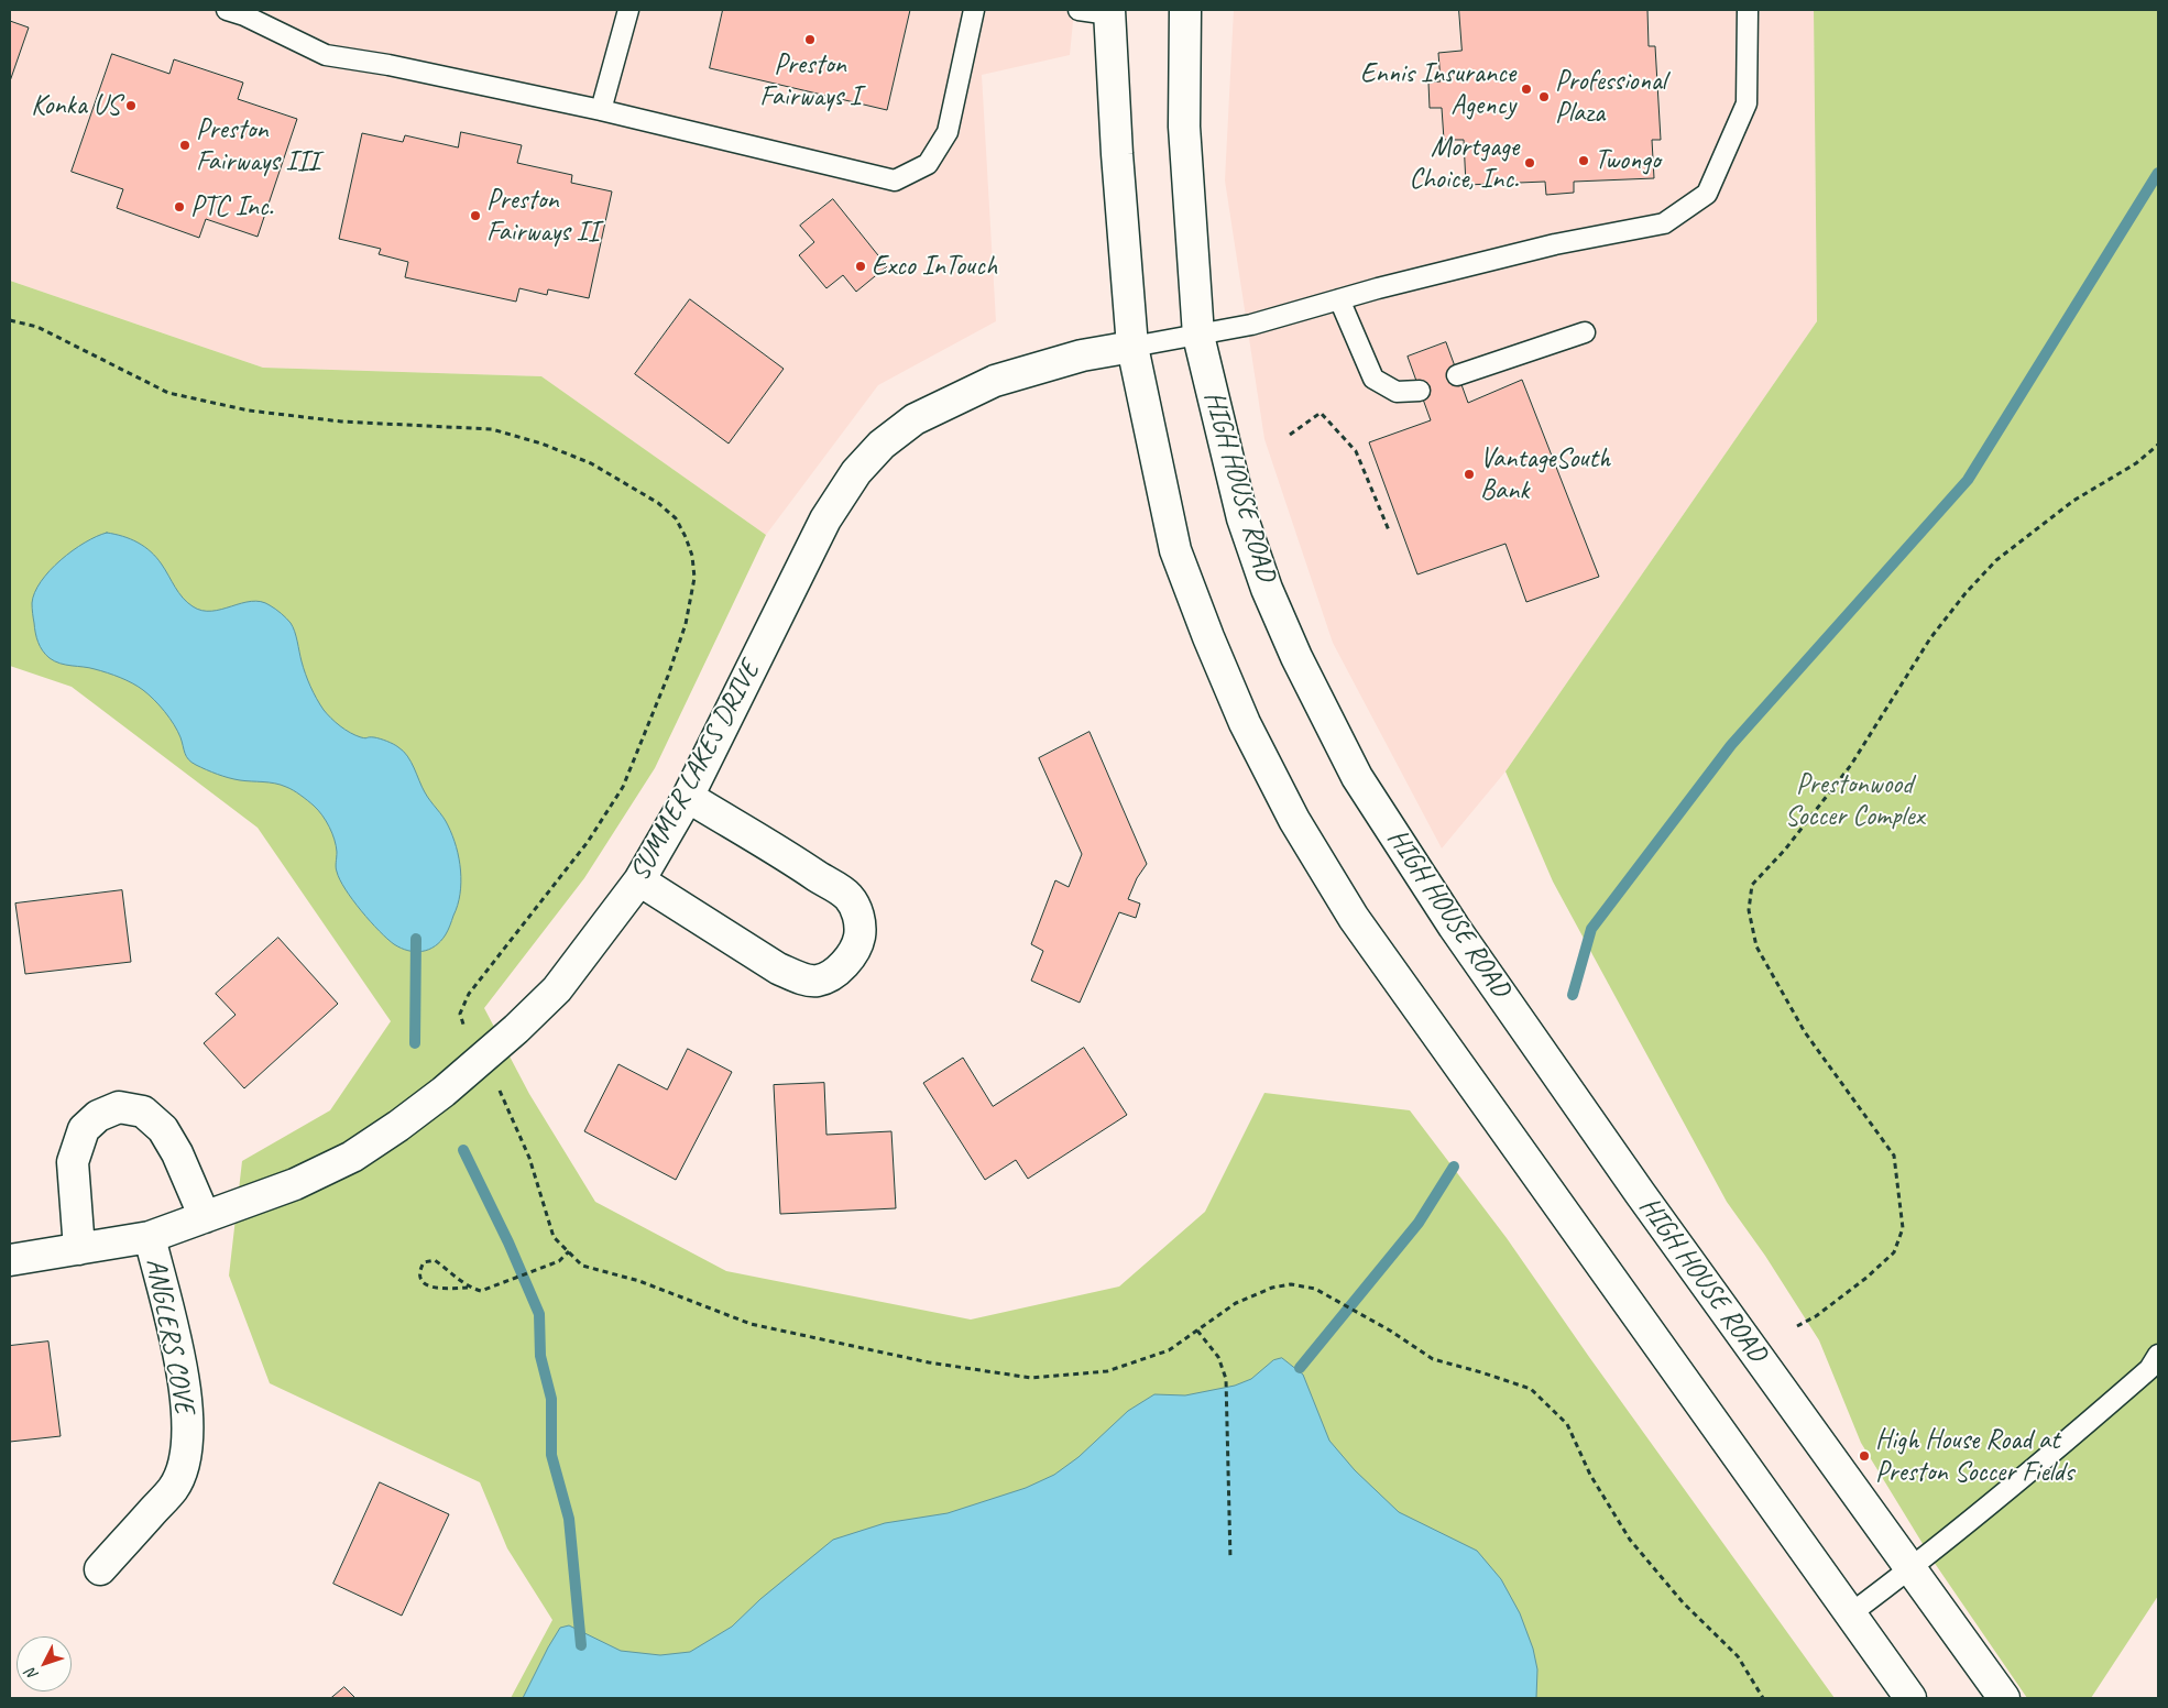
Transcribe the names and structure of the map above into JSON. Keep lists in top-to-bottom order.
{
  "streets": {
    "main road": ["HIGH HOUSE ROAD", "SUMMER LAKES DRIVE", "ANGLERS COVE"]
  },
  "crossings": [
    ["SUMMER LAKES DRIVE", "ANGLERS COVE"]
  ],
  "parks": ["Prestonwood Soccer Complex"],
  "places": [
    "Preston Fairways I",
    "Ennis Insurance Agency",
    "Professional Plaza",
    "Konka US",
    "Preston Fairways III",
    "Twongo",
    "Mortgage Choice, Inc.",
    "PTC Inc.",
    "Preston Fairways II",
    "Exco InTouch",
    "VantageSouth Bank",
    "High House Road at Preston Soccer Fields"
  ],
  "north": "bottom left"
}
